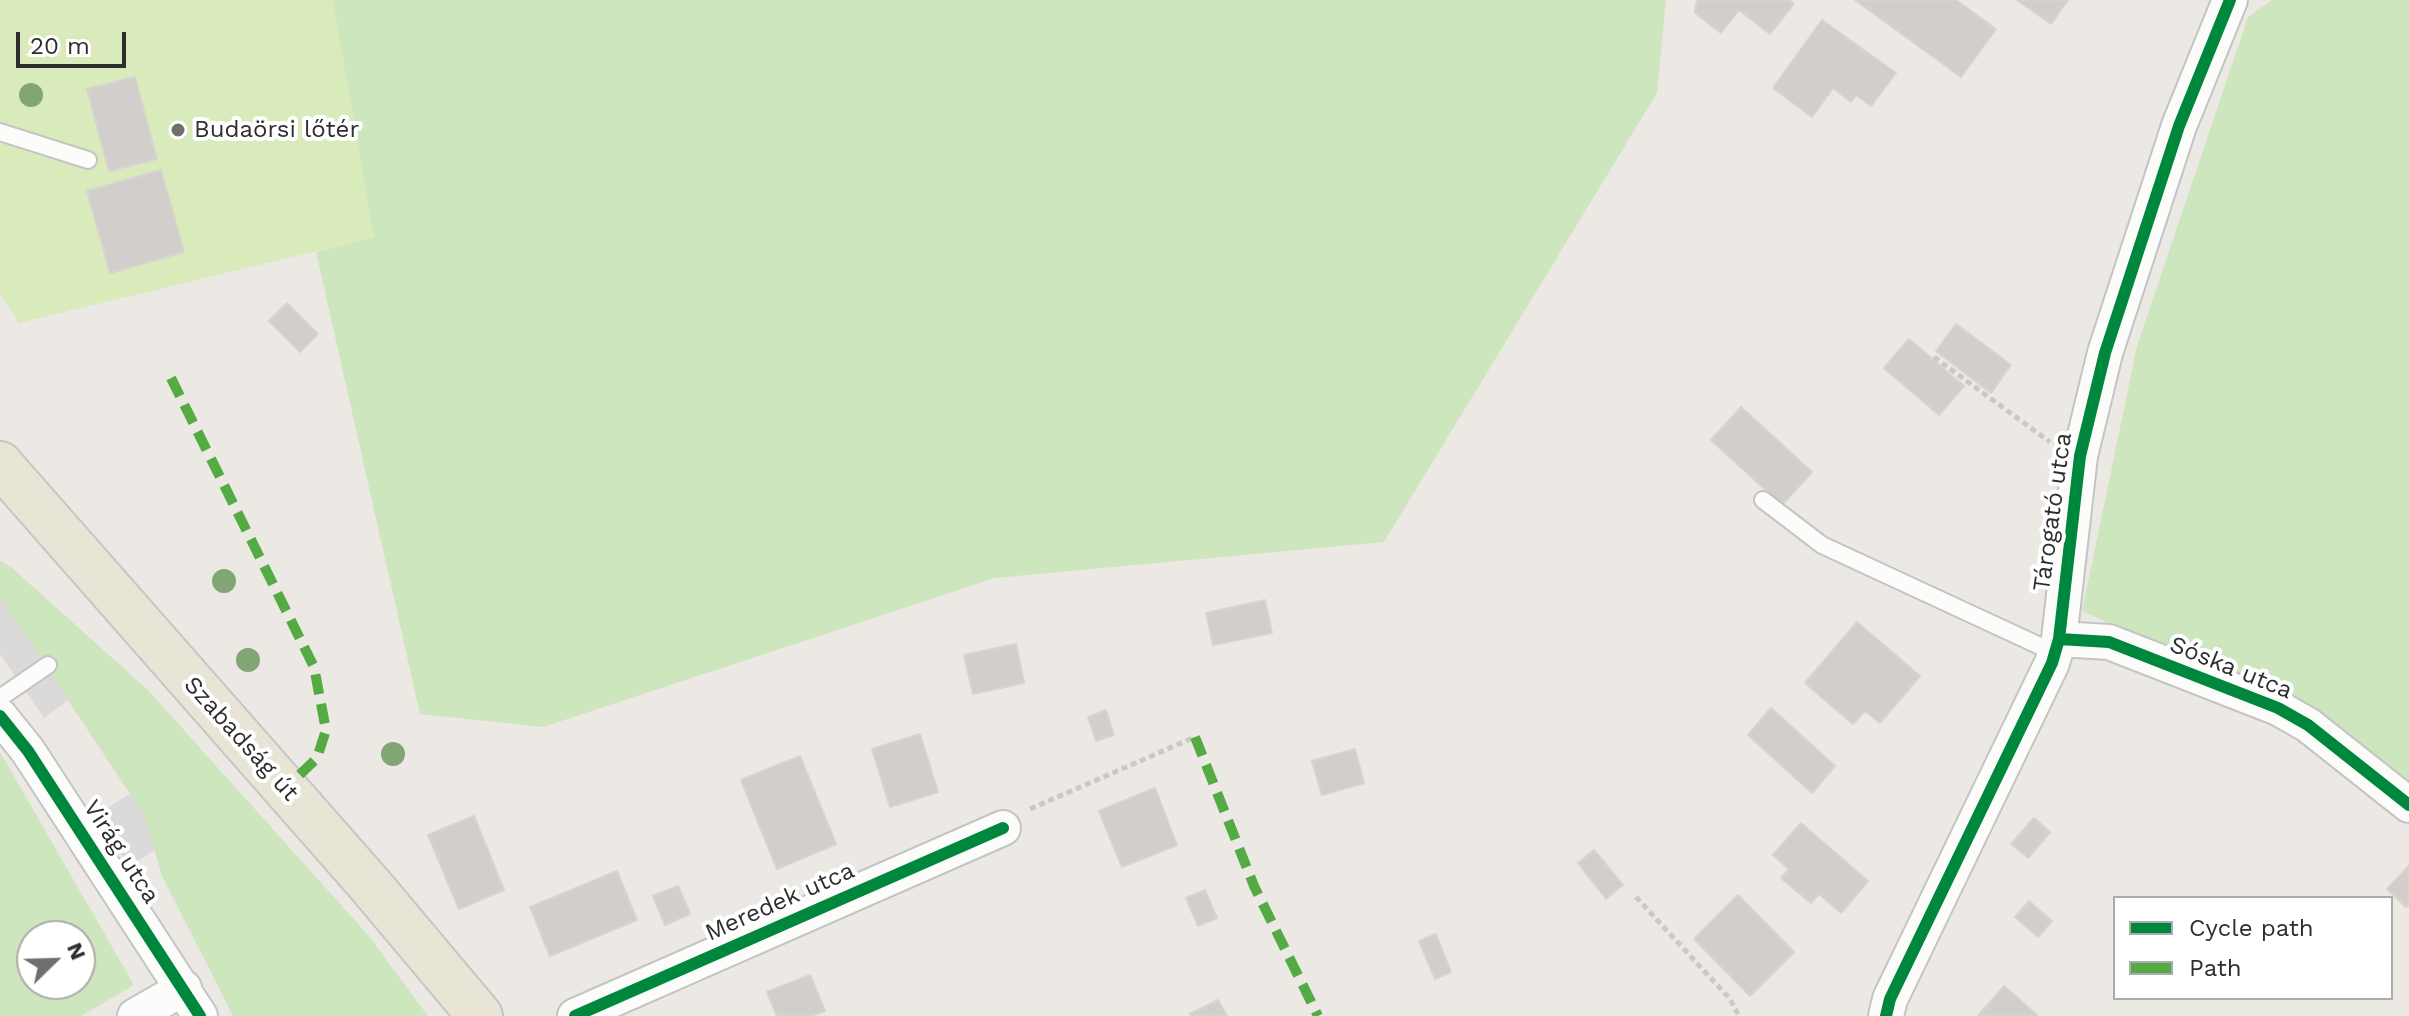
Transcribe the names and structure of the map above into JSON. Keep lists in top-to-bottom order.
{
  "streets": {
    "main road": ["Szabadság út"],
    "street": [
      "Tárogató utca",
      "Sóska utca",
      "Virág utca",
      "Meredek utca"
    ]
  },
  "crossings": [
    ["Tárogató utca", "Sóska utca"]
  ],
  "places": ["Budaörsi lőtér"],
  "legend": ["Cycle path", "Path"],
  "scale_bar": "20 m",
  "north": "top right"
}
